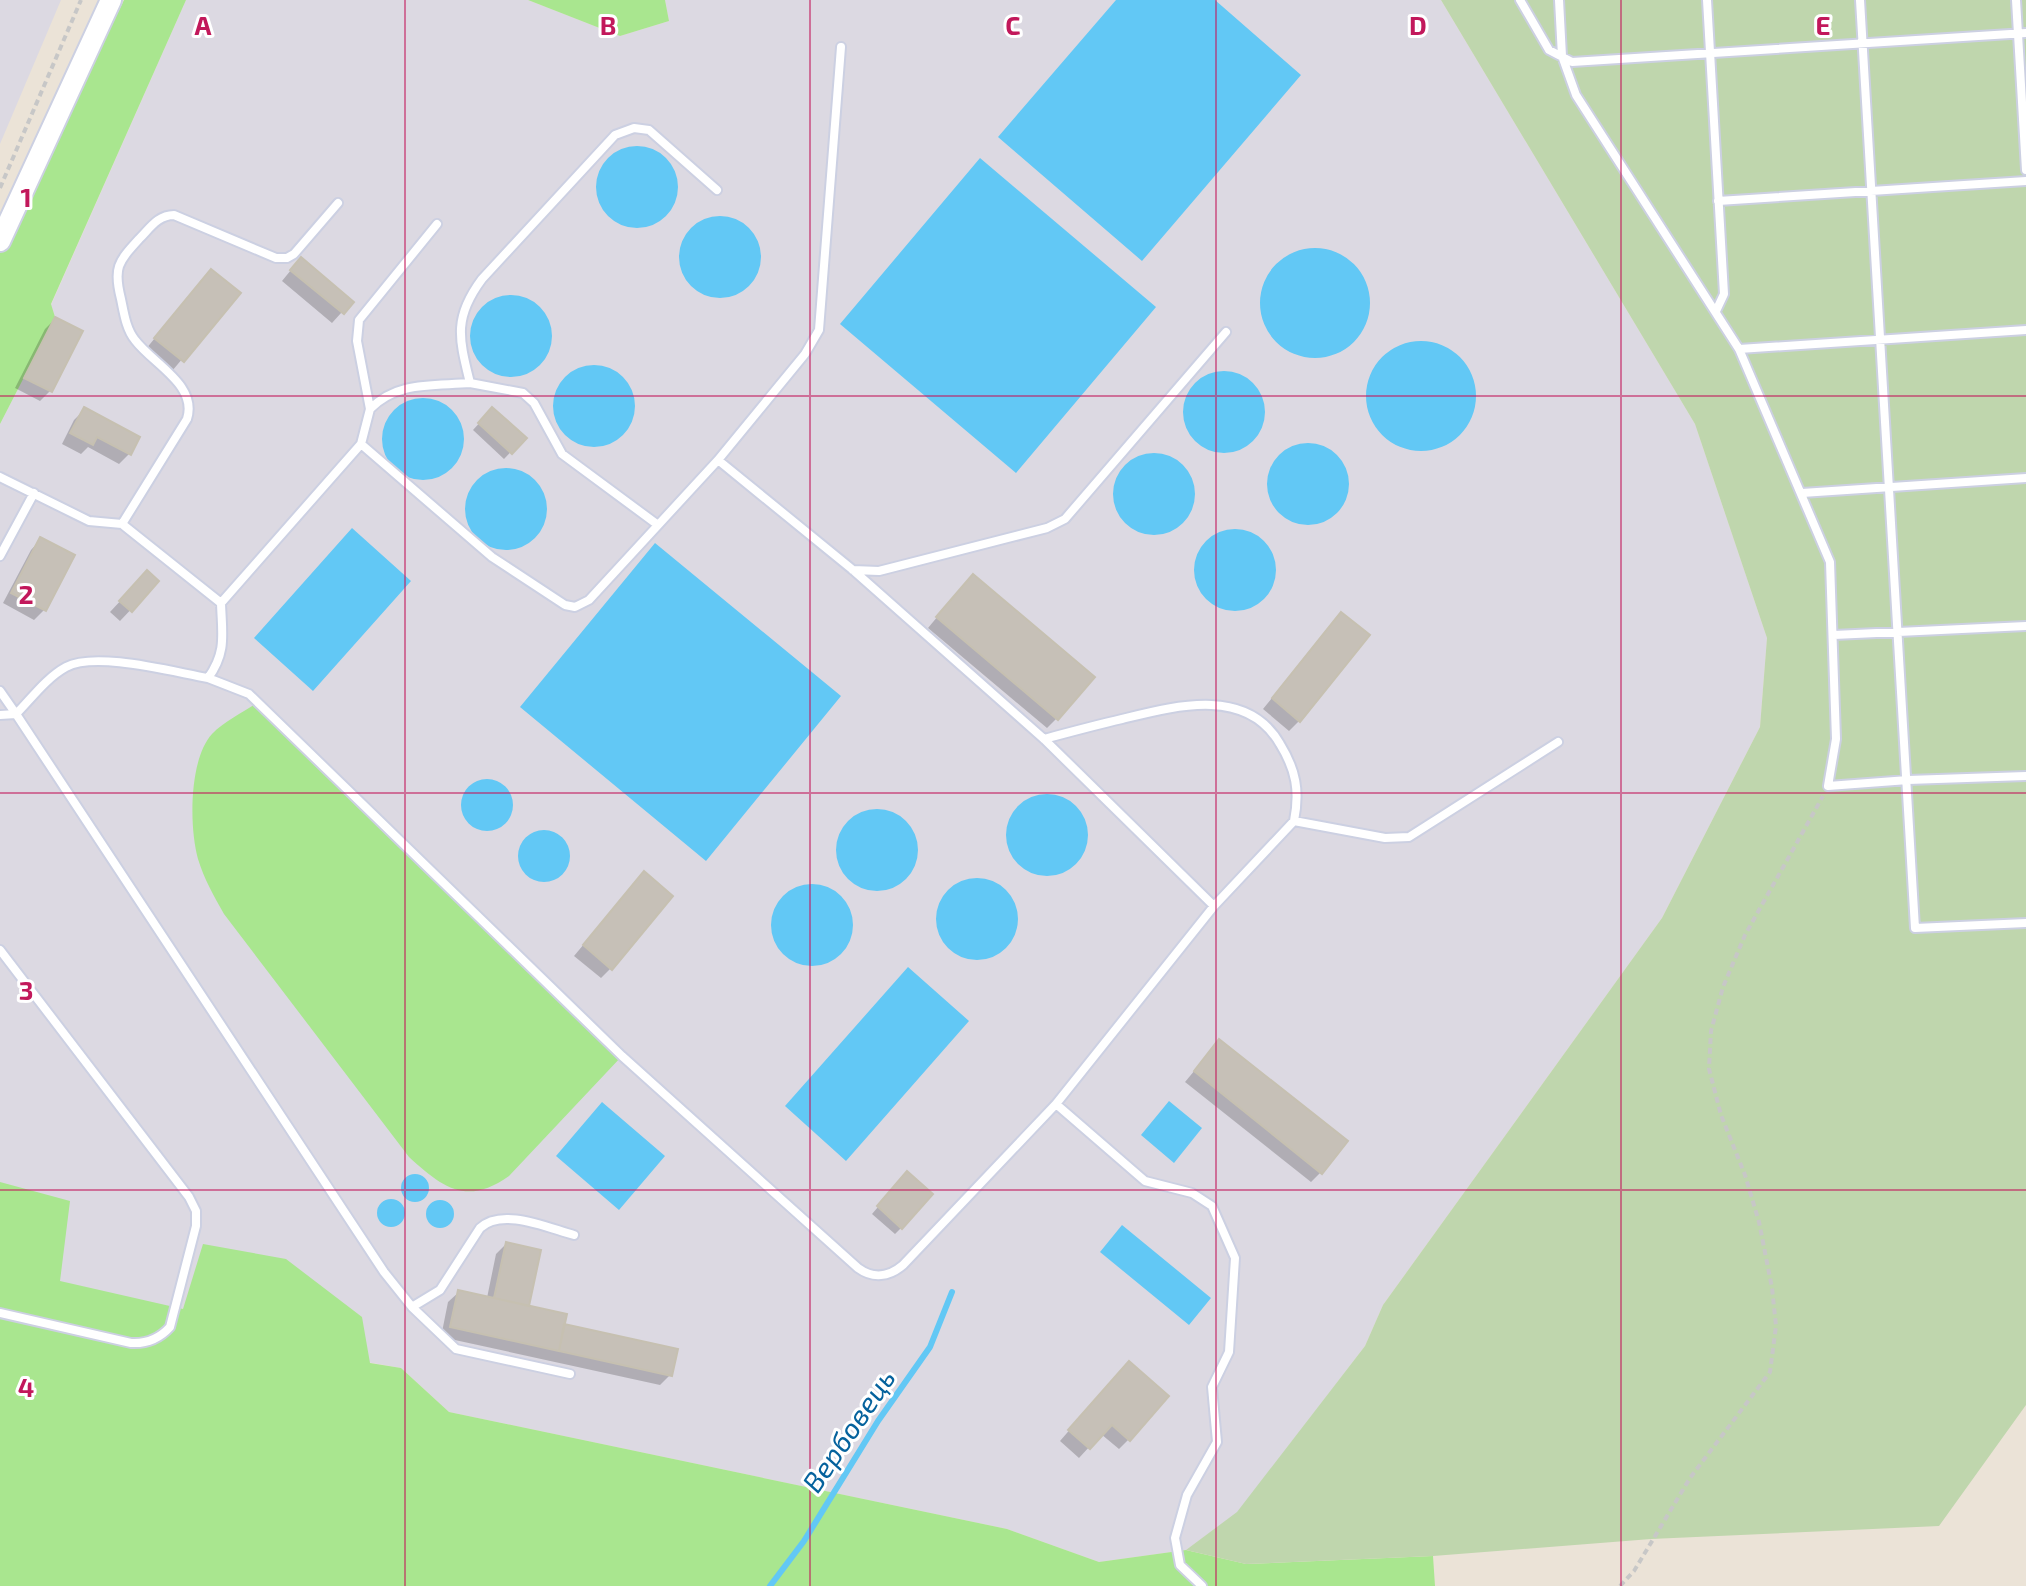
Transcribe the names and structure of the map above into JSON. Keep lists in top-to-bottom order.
{
  "water": ["Вербовець"],
  "grid": {
    "columns": [
      "A",
      "B",
      "C",
      "D",
      "E"
    ],
    "rows": [
      "1",
      "2",
      "3",
      "4"
    ]
  }
}
